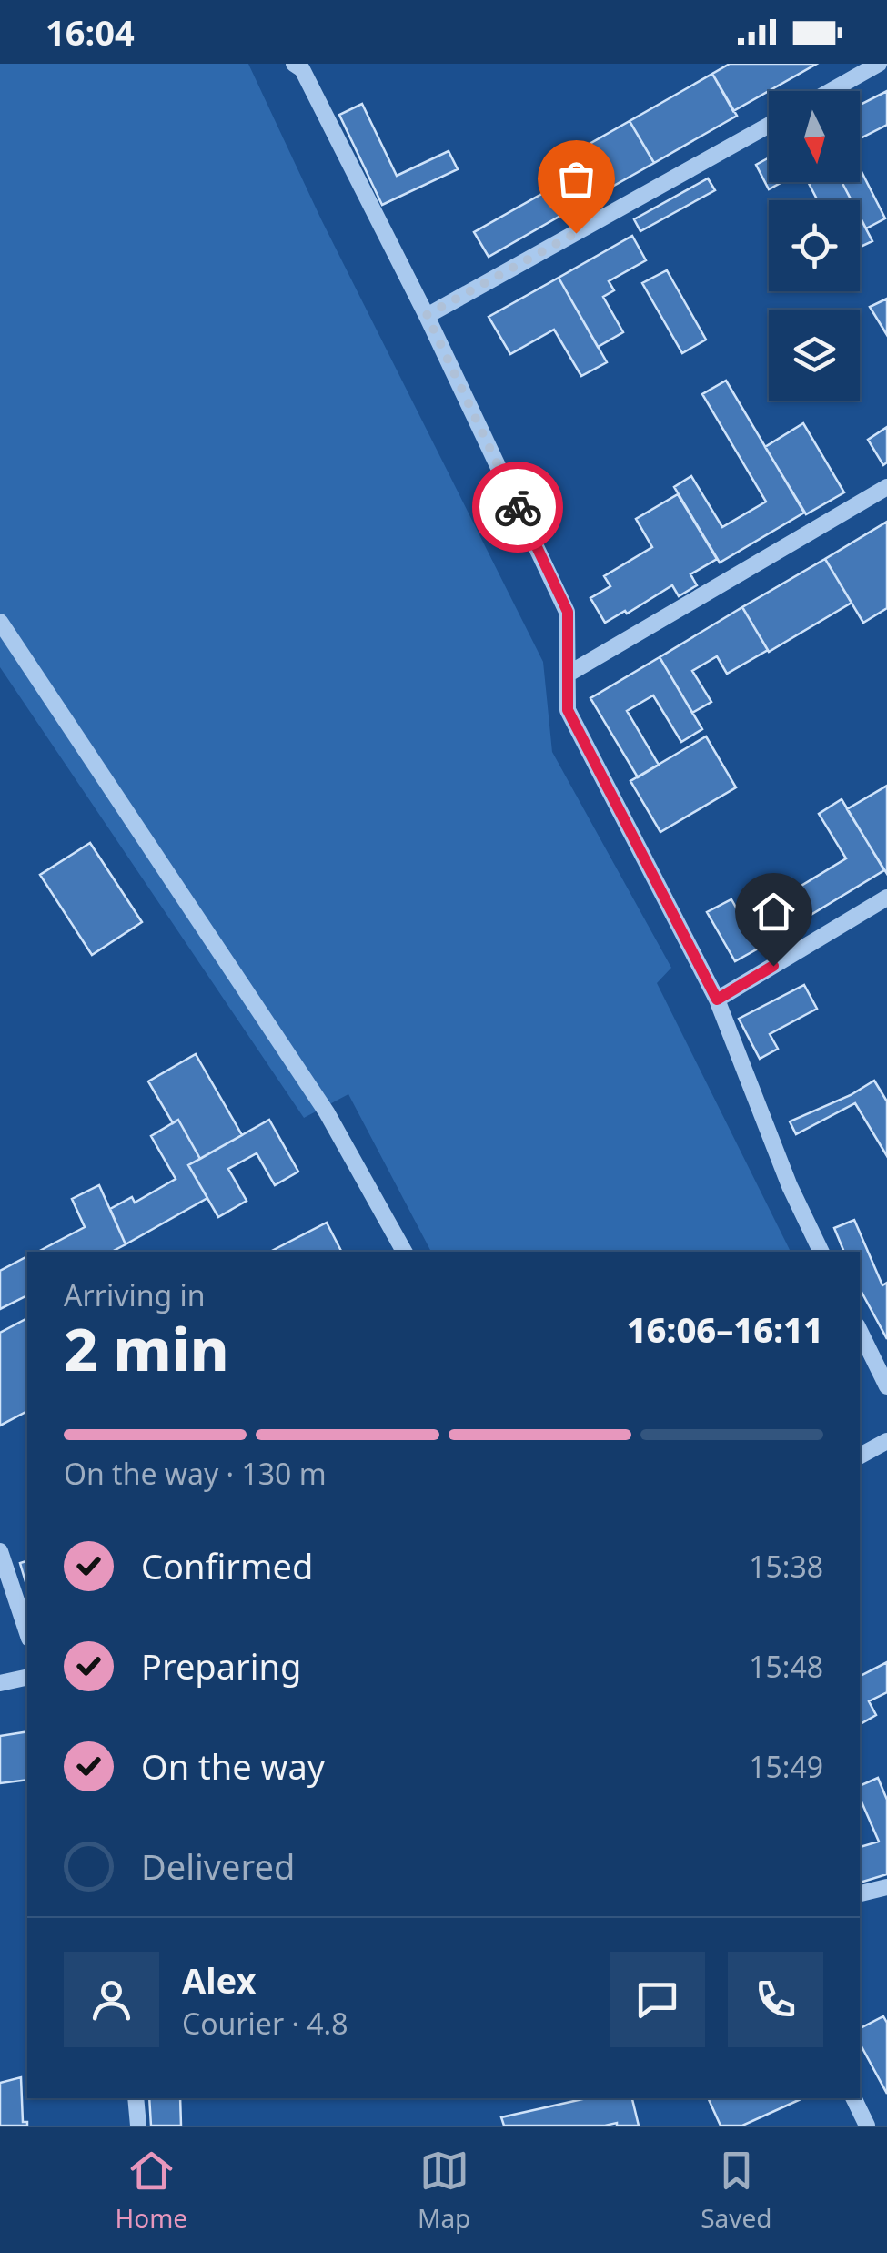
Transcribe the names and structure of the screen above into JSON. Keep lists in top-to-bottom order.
{
  "north": "bottom",
  "page": {
    "status": "16:04",
    "heading": ["2 min", "Arriving in", "16:06–16:11"],
    "panel": ["Alex", "Courier · 4.8"],
    "bar": "On the way · 130 m",
    "list": [
      ["Confirmed", "15:38"],
      ["Preparing", "15:48"],
      ["On the way", "15:49"],
      "Delivered"
    ],
    "tabs": ["Home", "Map", "Saved"]
  }
}
